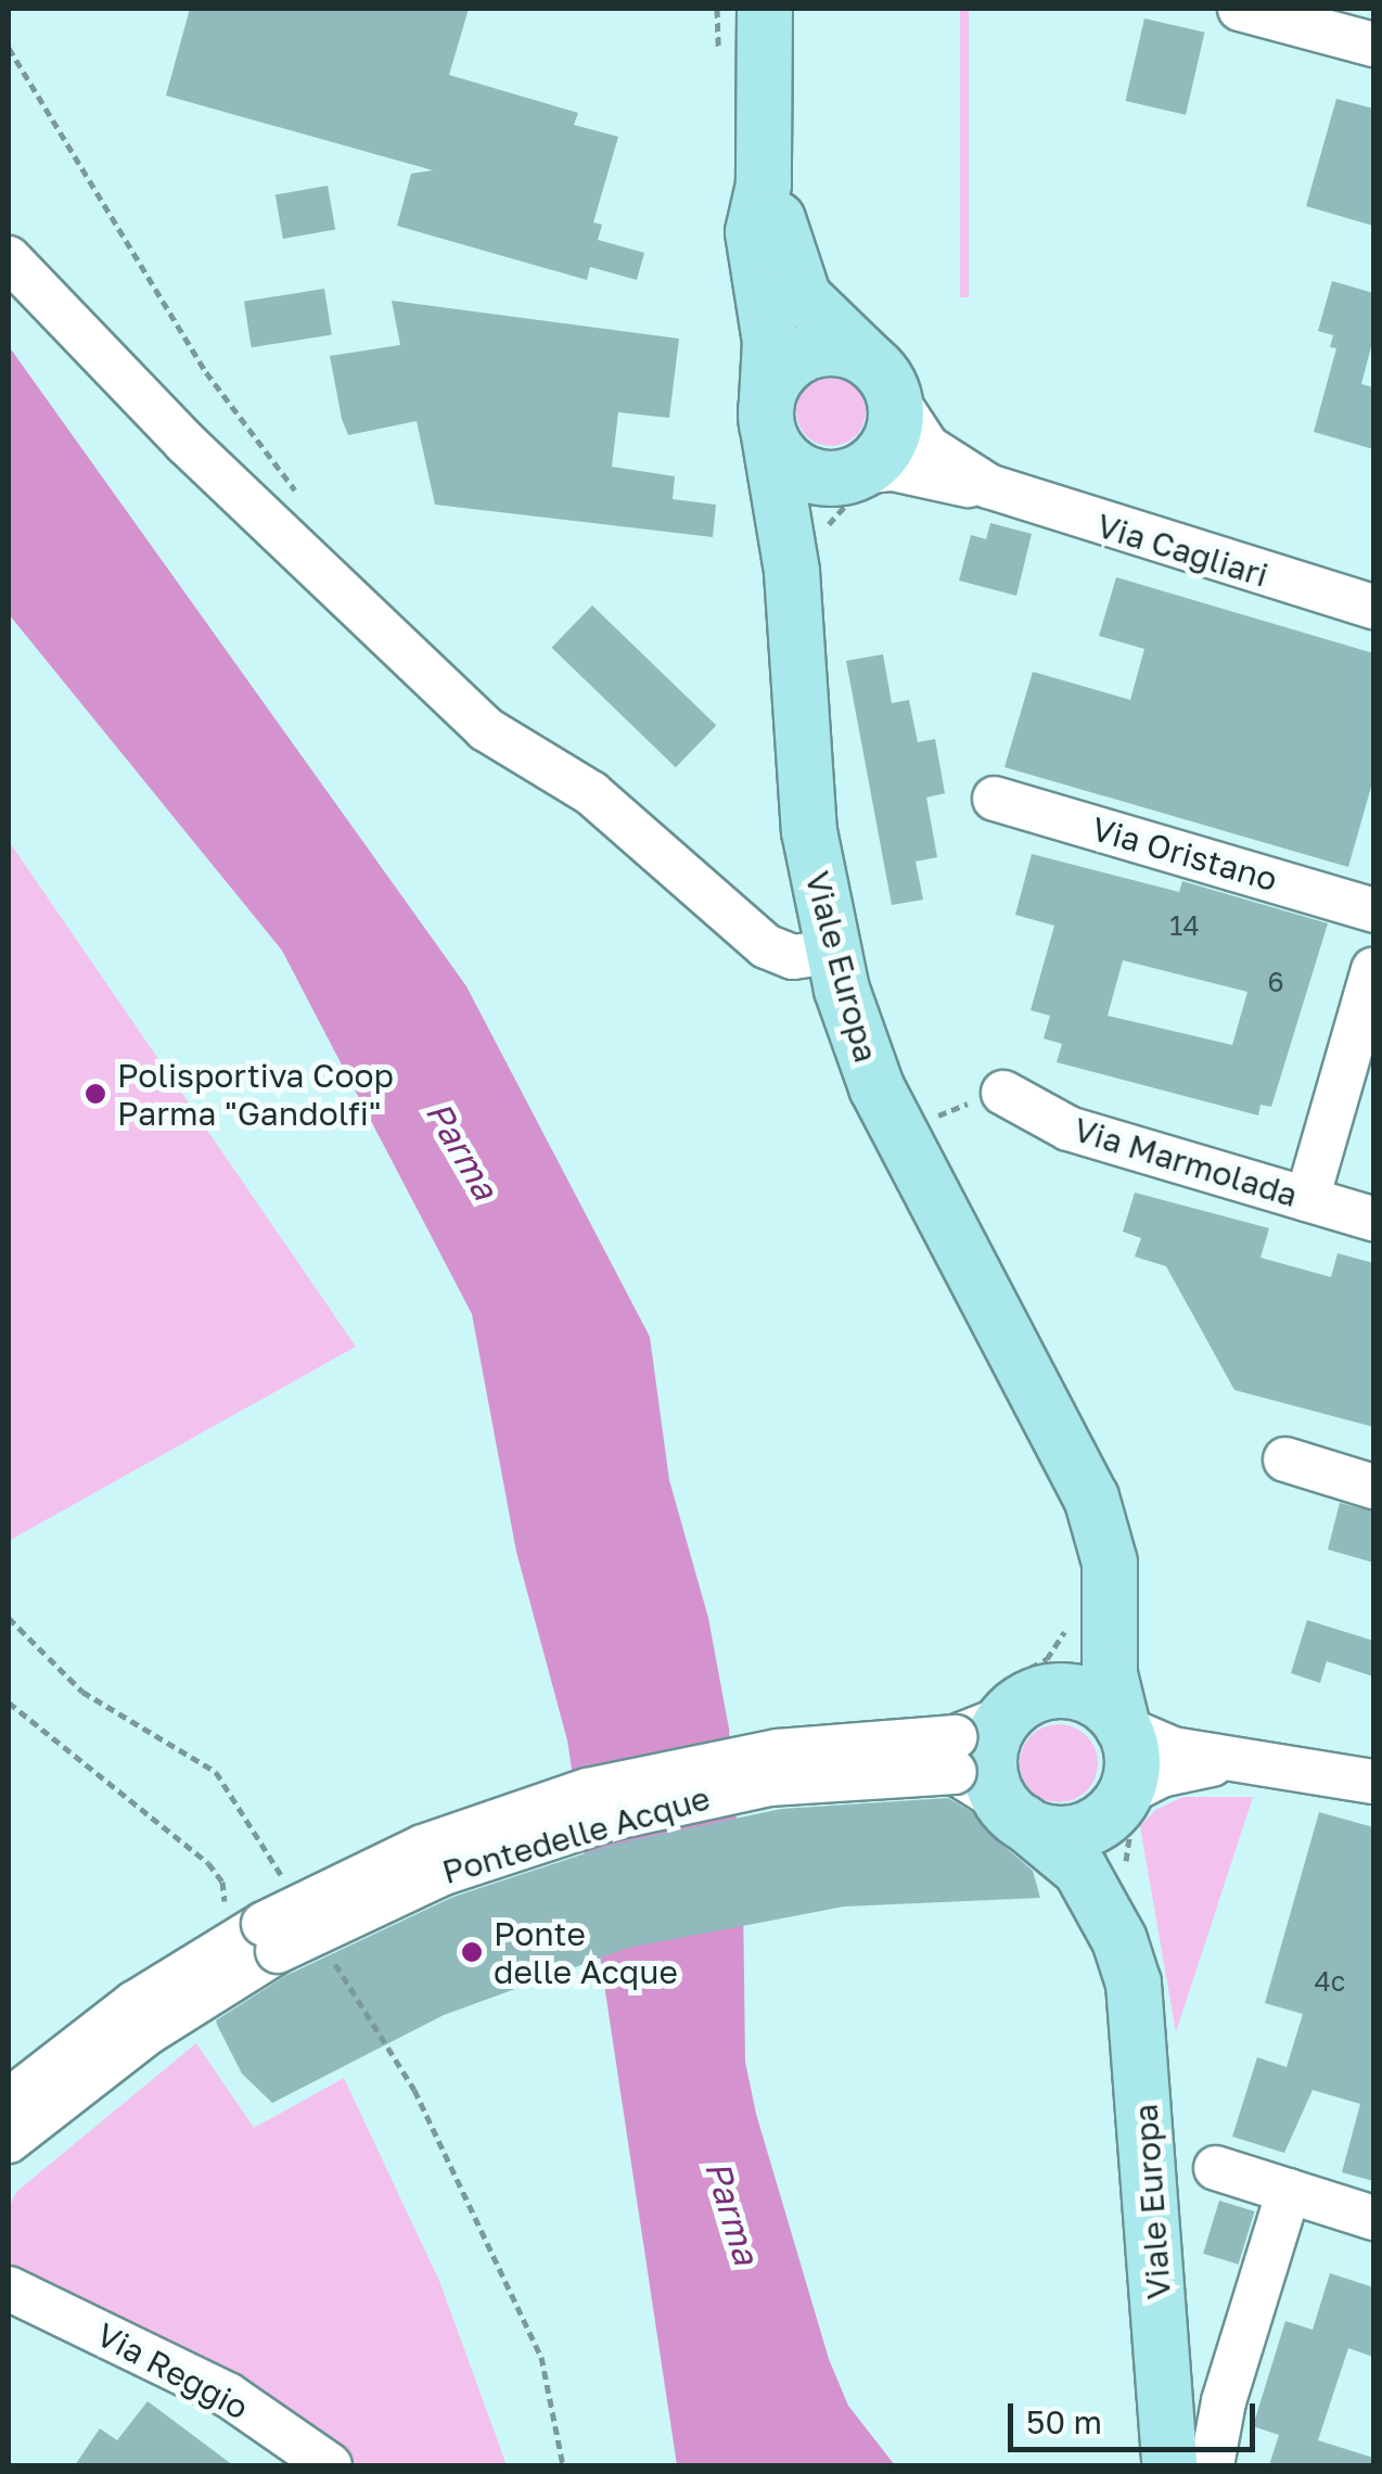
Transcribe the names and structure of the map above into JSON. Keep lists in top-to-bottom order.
{
  "streets": {
    "main road": ["Viale Europa"],
    "street": [
      "Via Cagliari",
      "Via Oristano",
      "Via Marmolada",
      "Pontedelle Acque",
      "Via Reggio"
    ]
  },
  "crossings": [
    ["Via Cagliari", "Viale Europa"],
    ["Viale Europa", "Pontedelle Acque"]
  ],
  "water": ["Parma"],
  "places": ["Polisportiva Coop Parma \"Gandolfi\"", "Ponte delle Acque"],
  "house_numbers": ["14", "6", "4c"],
  "scale_bar": "50 m"
}
